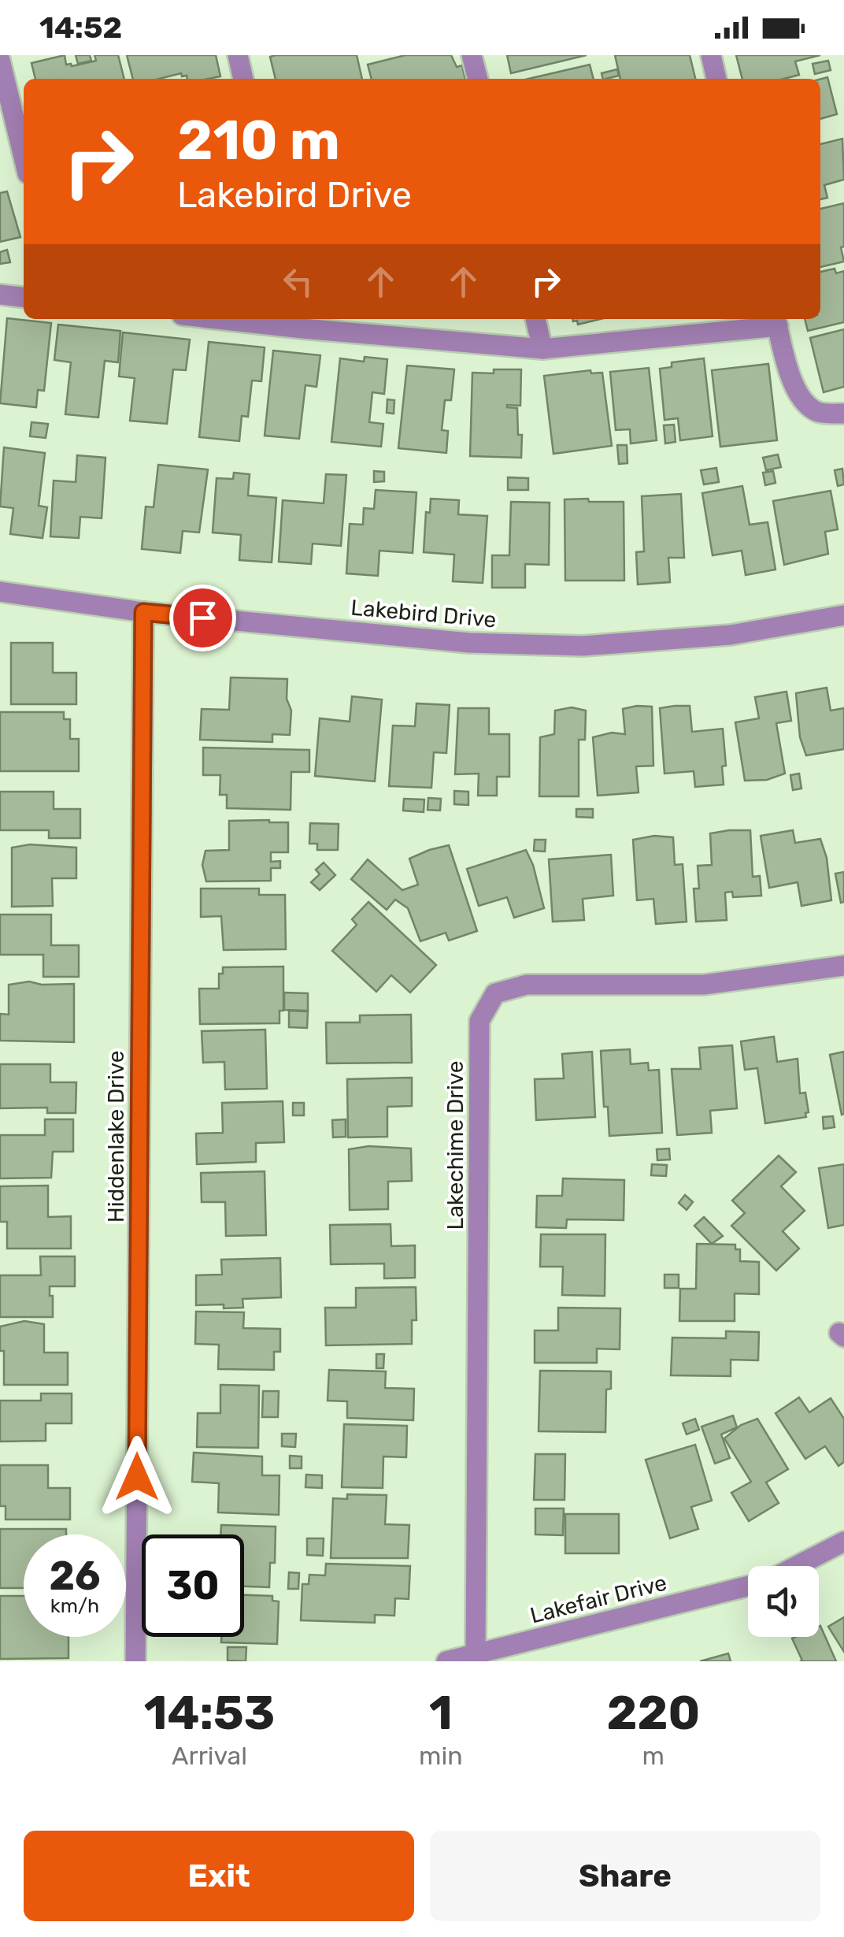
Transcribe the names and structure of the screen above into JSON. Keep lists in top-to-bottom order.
{
  "streets": {
    "street": [
      "Lakebird Drive",
      "Hiddenlake Drive",
      "Lakechime Drive",
      "Lakefair Drive"
    ]
  },
  "crossings": [
    ["Lakebird Drive", "Hiddenlake Drive"],
    ["Lakechime Drive", "Lakefair Drive"]
  ],
  "page": {
    "status": "14:52",
    "turn": ["210 m", "Lakebird Drive"],
    "speed": "26 km/h",
    "limit": "30",
    "eta": [
      "14:53",
      "Arrival",
      "1",
      "min",
      "220",
      "m"
    ],
    "buttons": ["Exit", "Share"]
  }
}
